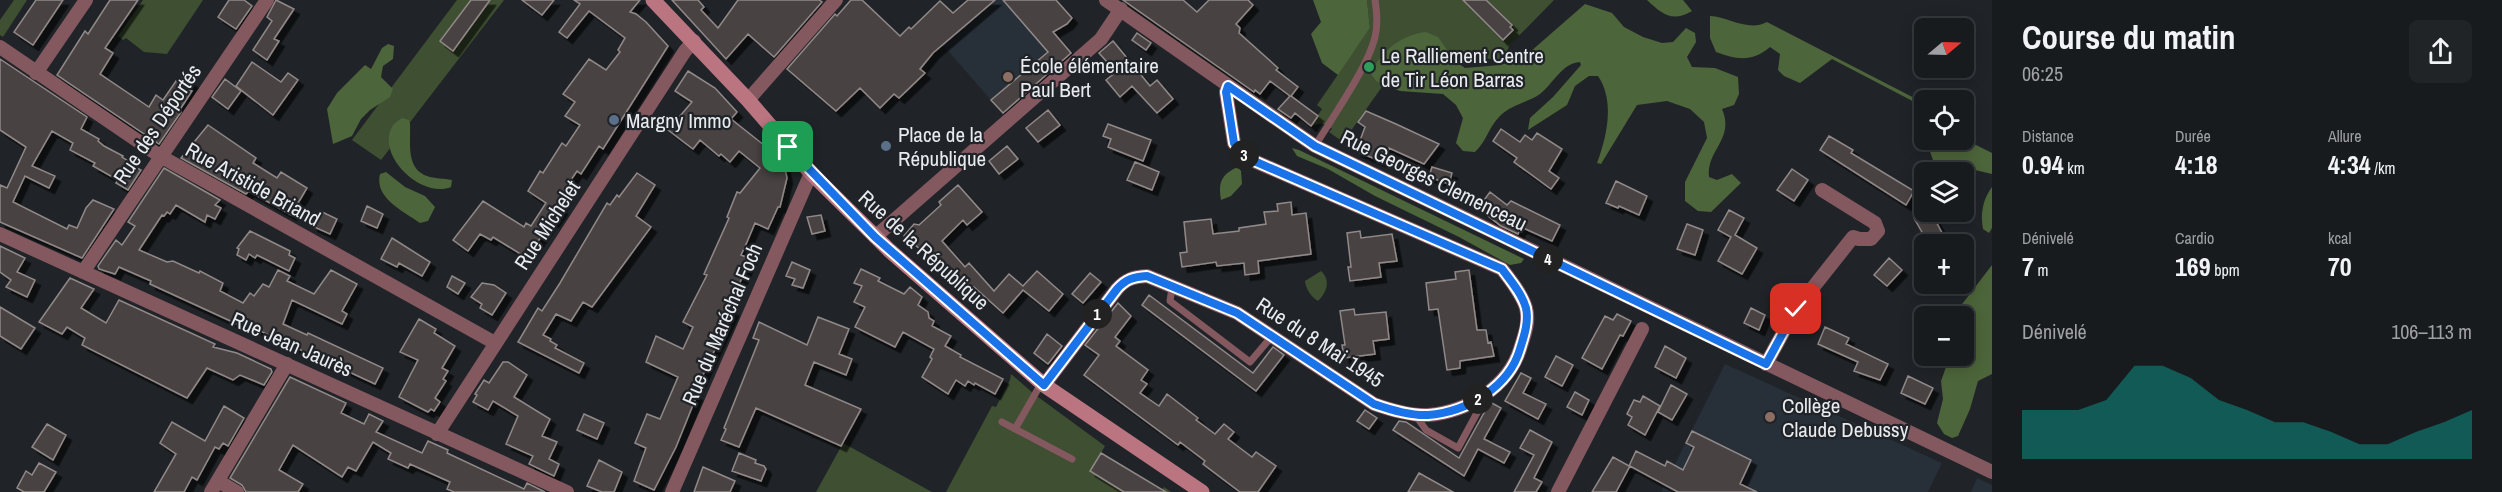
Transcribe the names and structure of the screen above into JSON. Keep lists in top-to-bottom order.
{
  "streets": {
    "street": [
      "Rue des Déportés",
      "Rue Georges Clemenceau",
      "Rue Aristide Briand",
      "Rue Michelet",
      "Rue de la République",
      "Rue du Maréchal Foch",
      "Rue du 8 Mai 1945",
      "Rue Jean Jaurès"
    ]
  },
  "crossings": [
    ["Rue des Déportés", "Rue Aristide Briand"],
    ["Rue des Déportés", "Rue Jean Jaurès"],
    ["Rue Georges Clemenceau", "Rue du 8 Mai 1945"],
    ["Rue Aristide Briand", "Rue Michelet"],
    ["Rue Michelet", "Rue de la République"],
    ["Rue Michelet", "Rue Jean Jaurès"],
    ["Rue de la République", "Rue du Maréchal Foch"],
    ["Rue de la République", "Rue du 8 Mai 1945"]
  ],
  "places": [
    "Le Ralliement Centre de Tir Léon Barras",
    "École élémentaire Paul Bert",
    "Margny Immo",
    "Place de la République",
    "Collège Claude Debussy"
  ],
  "north": "right",
  "page": {
    "heading": ["Course du matin", "06:25"],
    "map_buttons": ["+", "−"],
    "stats": [
      ["Distance", "0.94 km"],
      ["Durée", "4:18"],
      ["Allure", "4:34 /km"],
      ["Dénivelé", "7 m"],
      ["Cardio", "169 bpm"],
      ["kcal", "70"]
    ],
    "pins": [
      "3",
      "4",
      "1",
      "2"
    ],
    "chart": ["Dénivelé", "106–113 m"]
  }
}
